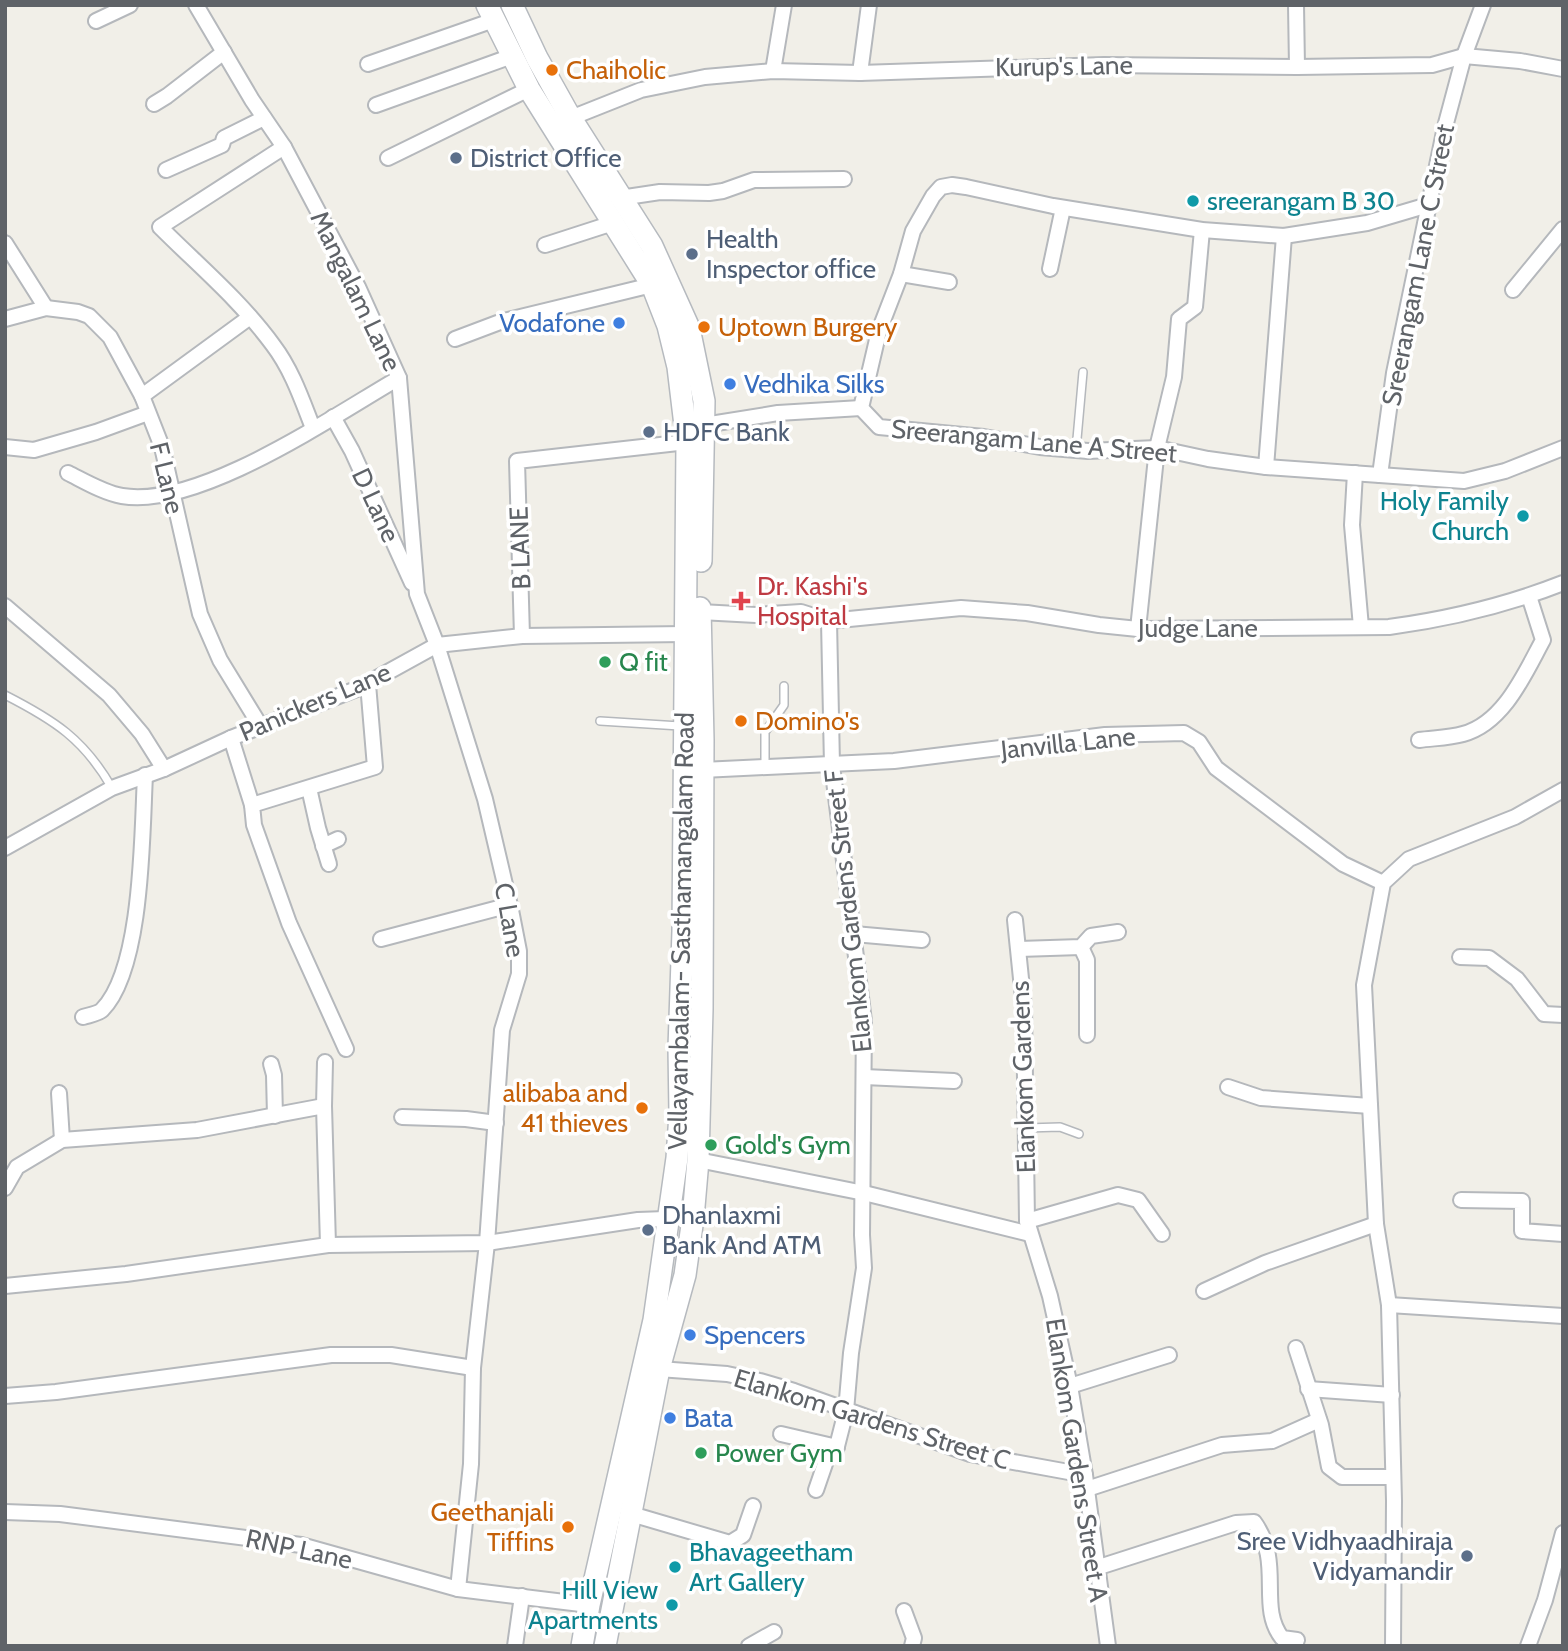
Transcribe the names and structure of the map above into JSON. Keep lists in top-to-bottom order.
{
  "streets": {
    "main road": ["Vellayambalam- Sasthamangalam Road"],
    "street": [
      "Kurup's Lane",
      "Sreerangam Lane C Street",
      "Mangalam Lane",
      "Sreerangam Lane A Street",
      "F Lane",
      "D Lane",
      "B LANE",
      "Judge Lane",
      "Panickers Lane",
      "Janvilla Lane",
      "Elankom Gardens Street F",
      "C Lane",
      "Elankom Gardens",
      "Elankom Gardens Street C",
      "Elankom Gardens Street A",
      "RNP Lane"
    ]
  },
  "crossings": [
    ["Kurup's Lane", "Sreerangam Lane C Street"],
    ["Kurup's Lane", "Vellayambalam- Sasthamangalam Road"],
    ["Sreerangam Lane C Street", "Sreerangam Lane A Street"],
    ["Mangalam Lane", "D Lane"],
    ["Mangalam Lane", "Panickers Lane"],
    ["Mangalam Lane", "C Lane"],
    ["F Lane", "Panickers Lane"],
    ["B LANE", "Panickers Lane"],
    ["B LANE", "Vellayambalam- Sasthamangalam Road"],
    ["Judge Lane", "Elankom Gardens Street F"],
    ["Panickers Lane", "C Lane"],
    ["Panickers Lane", "Vellayambalam- Sasthamangalam Road"],
    ["Janvilla Lane", "Elankom Gardens Street F"],
    ["Janvilla Lane", "Vellayambalam- Sasthamangalam Road"],
    ["Elankom Gardens Street F", "Elankom Gardens Street C"],
    ["C Lane", "RNP Lane"],
    ["Vellayambalam- Sasthamangalam Road", "Elankom Gardens Street C"],
    ["Vellayambalam- Sasthamangalam Road", "RNP Lane"],
    ["Elankom Gardens", "Elankom Gardens Street A"],
    ["Elankom Gardens Street C", "Elankom Gardens Street A"]
  ],
  "places": {
    "other": [
      "Chaiholic",
      "District Office",
      "sreerangam B 30",
      "Health Inspector office",
      "Vodafone",
      "Uptown Burgery",
      "Vedhika Silks",
      "HDFC Bank",
      "Holy Family Church",
      "Q fit",
      "Domino's",
      "alibaba and 41 thieves",
      "Gold's Gym",
      "Dhanlaxmi Bank And ATM",
      "Spencers",
      "Bata",
      "Power Gym",
      "Geethanjali Tiffins",
      "Sree Vidhyaadhiraja Vidyamandir",
      "Bhavageetham Art Gallery",
      "Hill View Apartments"
    ],
    "health": ["Dr. Kashi's Hospital"]
  }
}
